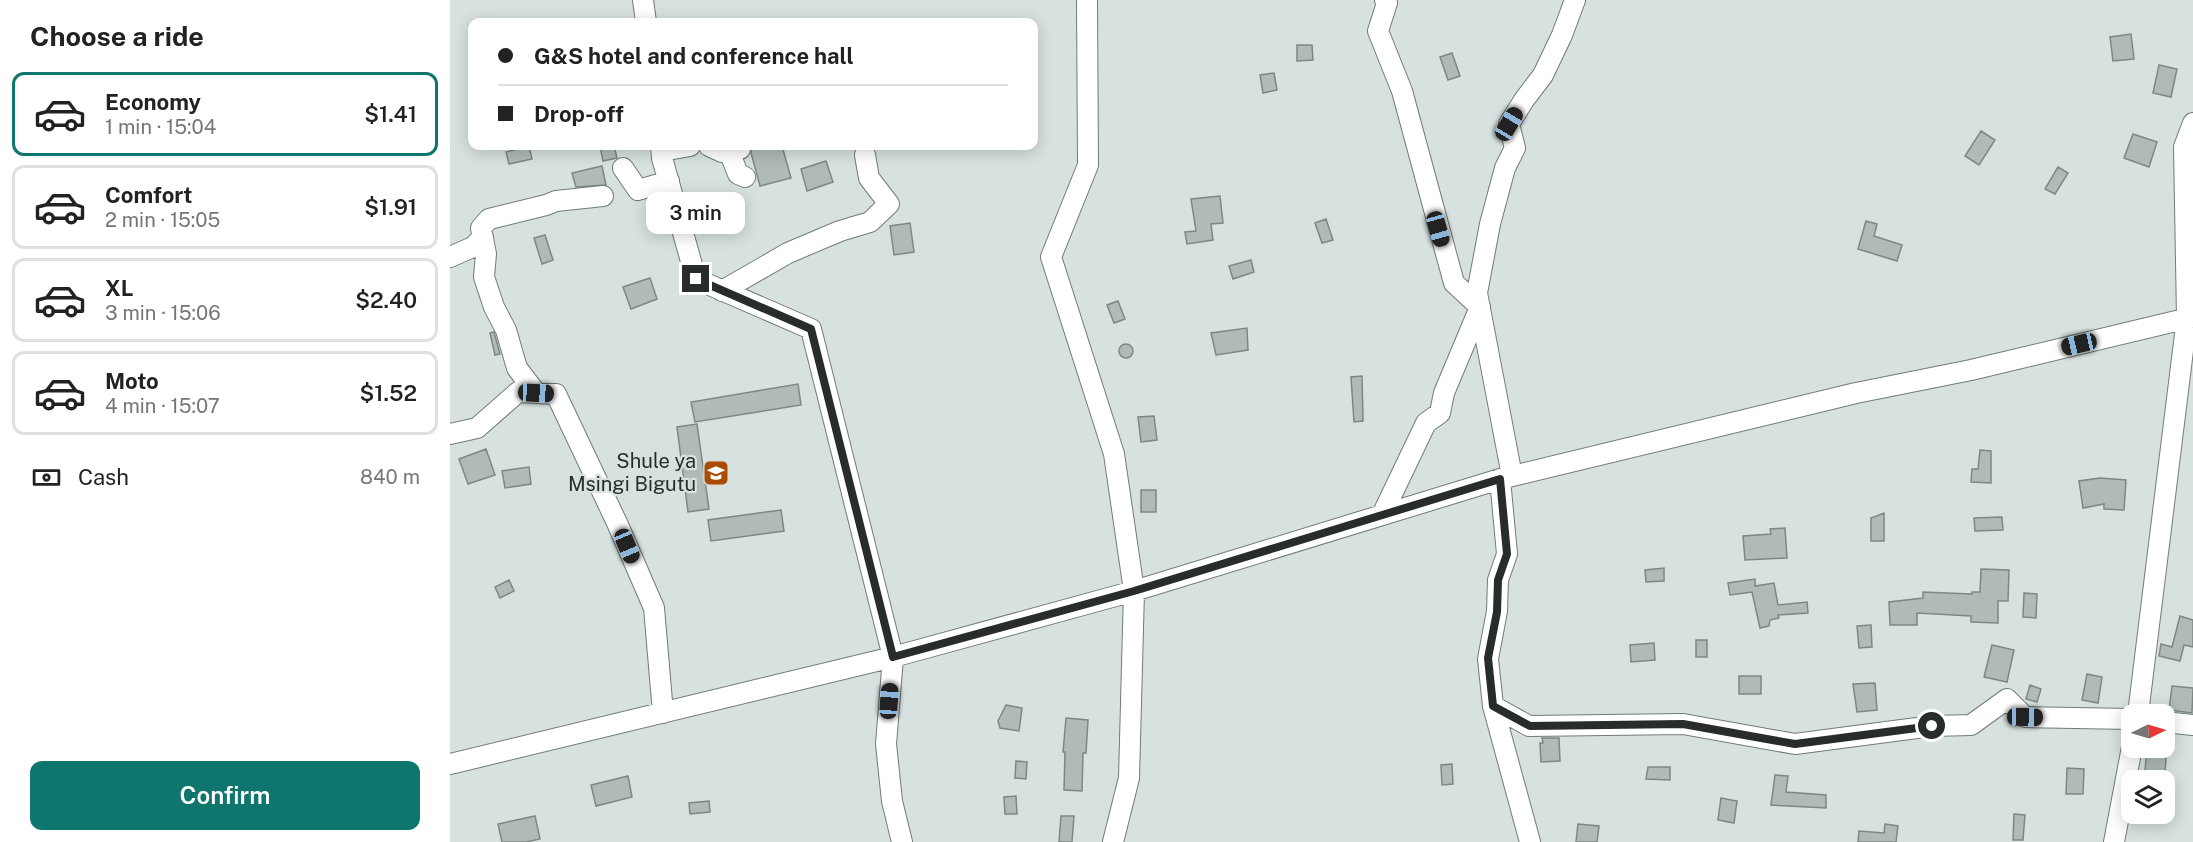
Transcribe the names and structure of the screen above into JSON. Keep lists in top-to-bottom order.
{
  "places": {
    "school or university": ["Shule ya Msingi Bigutu"]
  },
  "north": "right",
  "page": {
    "heading": "Choose a ride",
    "banner": ["G&S hotel and conference hall", "Drop-off"],
    "list": [
      {
        "name": "Economy",
        "note": "1 min · 15:04",
        "value": "$1.41"
      },
      {
        "name": "Comfort",
        "note": "2 min · 15:05",
        "value": "$1.91"
      },
      {
        "name": "XL",
        "note": "3 min · 15:06",
        "value": "$2.40"
      },
      {
        "name": "Moto",
        "note": "4 min · 15:07",
        "value": "$1.52"
      }
    ],
    "bubble": "3 min",
    "pay": ["Cash", "840 m"],
    "buttons": "Confirm"
  }
}
